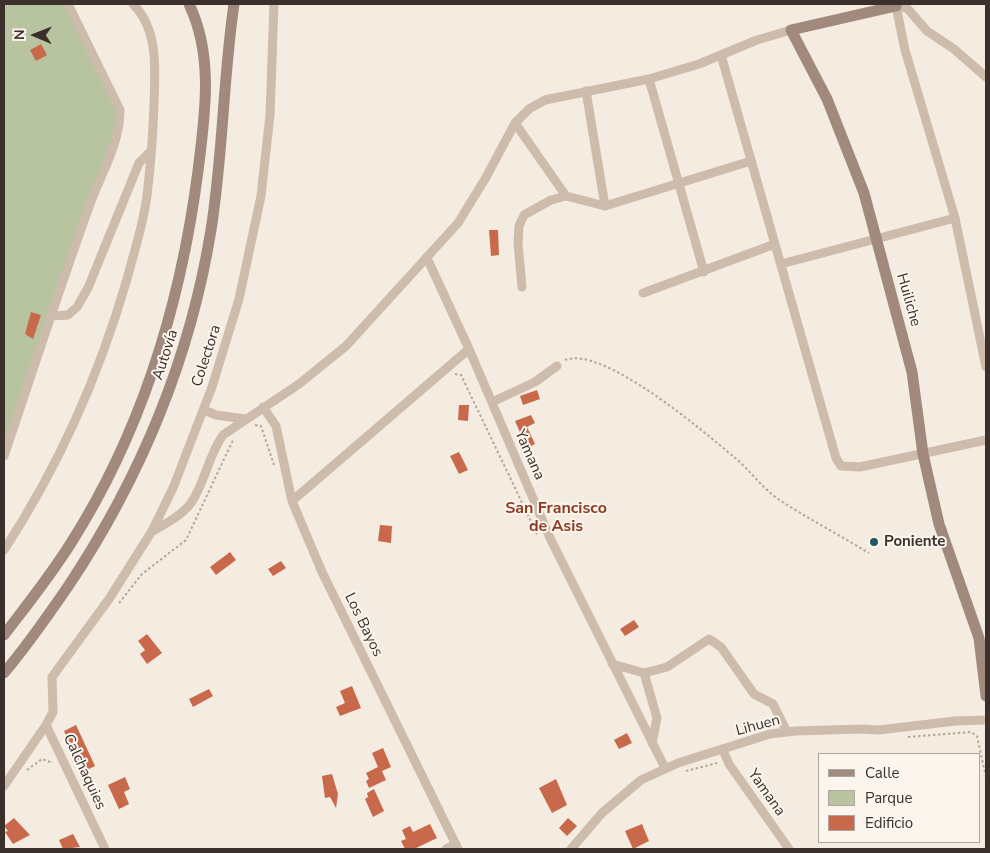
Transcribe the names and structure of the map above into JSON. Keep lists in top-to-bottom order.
{
  "streets": {
    "street": [
      "Huiliche",
      "Autovía",
      "Colectora",
      "Yamana",
      "Los Bayos",
      "Lihuen",
      "Calchaquies"
    ]
  },
  "crossings": [
    ["Colectora", "Calchaquies"],
    ["Yamana", "Lihuen"]
  ],
  "districts": ["San Francisco de Asis"],
  "places": ["Poniente"],
  "legend": ["Calle", "Parque", "Edificio"],
  "north": "left"
}
